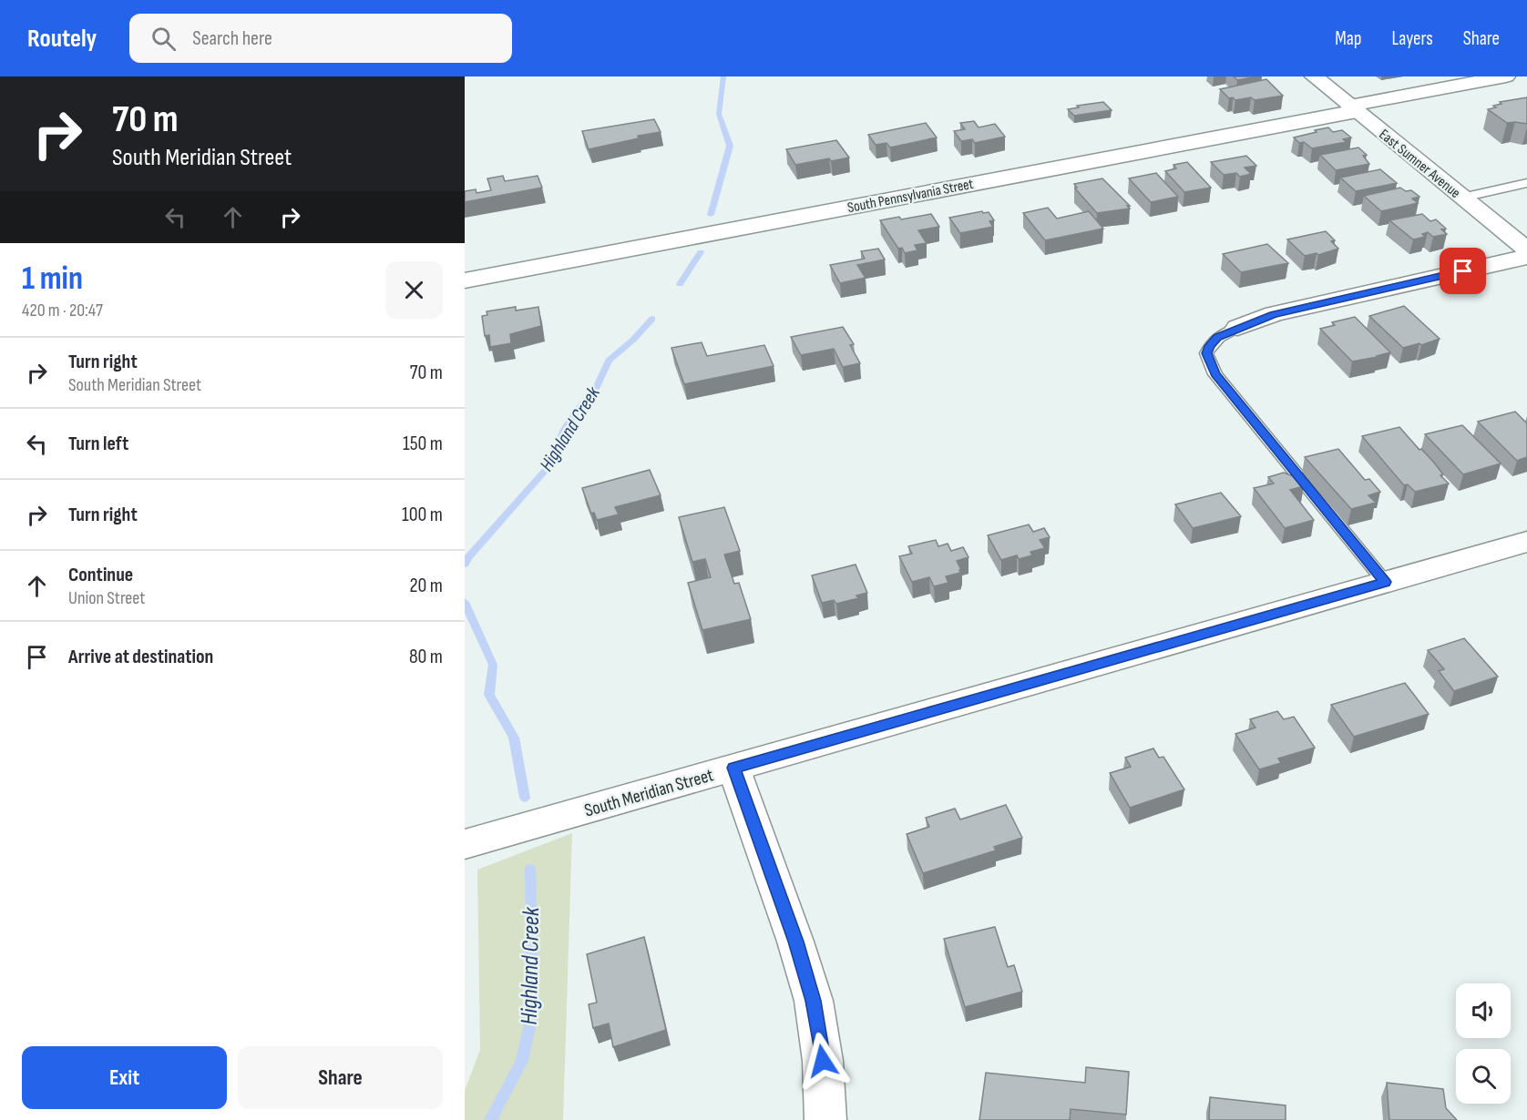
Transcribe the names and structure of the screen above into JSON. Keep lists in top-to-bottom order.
{
  "streets": {
    "street": ["East Sumner Avenue", "South Pennsylvania Street", "South Meridian Street"]
  },
  "crossings": [
    ["East Sumner Avenue", "South Pennsylvania Street"]
  ],
  "water": ["Highland Creek"],
  "page": {
    "header": "Routely",
    "search": "Search here",
    "nav": ["Map", "Layers", "Share"],
    "turn": ["70 m", "South Meridian Street"],
    "heading": ["1 min", "420 m · 20:47"],
    "list": [
      {
        "name": "Turn right",
        "note": "South Meridian Street",
        "value": "70 m"
      },
      {
        "name": "Turn left",
        "value": "150 m"
      },
      {
        "name": "Turn right",
        "value": "100 m"
      },
      {
        "name": "Continue",
        "note": "Union Street",
        "value": "20 m"
      },
      {
        "name": "Arrive at destination",
        "value": "80 m"
      }
    ],
    "buttons": ["Exit", "Share"]
  }
}
